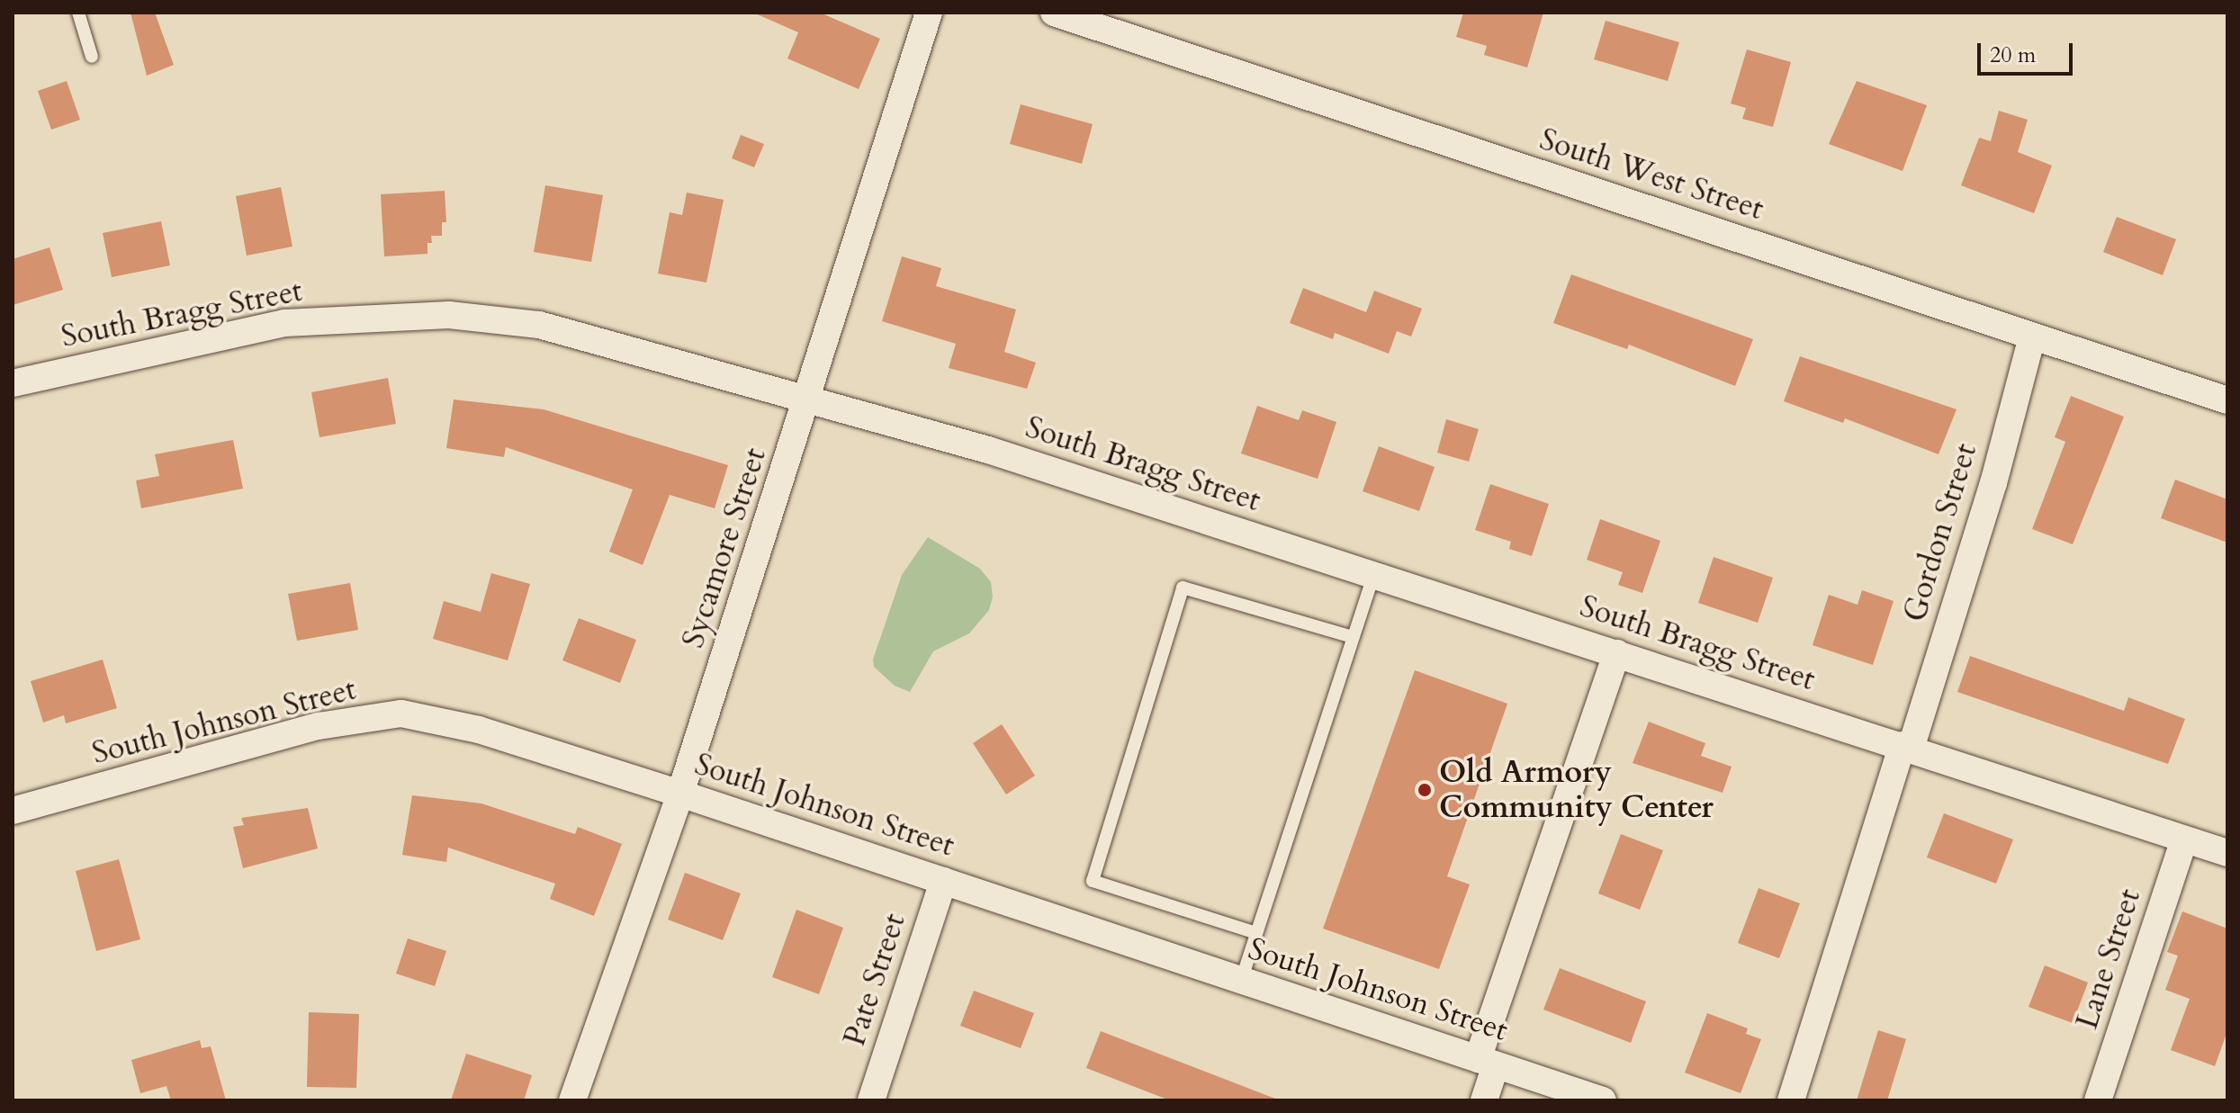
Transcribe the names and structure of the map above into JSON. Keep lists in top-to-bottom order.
{
  "streets": {
    "street": [
      "South West Street",
      "South Bragg Street",
      "Gordon Street",
      "Sycamore Street",
      "South Johnson Street",
      "Lane Street",
      "Pate Street"
    ]
  },
  "crossings": [
    ["South West Street", "Gordon Street"],
    ["South Bragg Street", "Gordon Street"],
    ["South Bragg Street", "Sycamore Street"],
    ["South Bragg Street", "Lane Street"],
    ["Sycamore Street", "South Johnson Street"],
    ["South Johnson Street", "Pate Street"]
  ],
  "places": ["Old Armory Community Center"],
  "scale_bar": "20 m"
}
